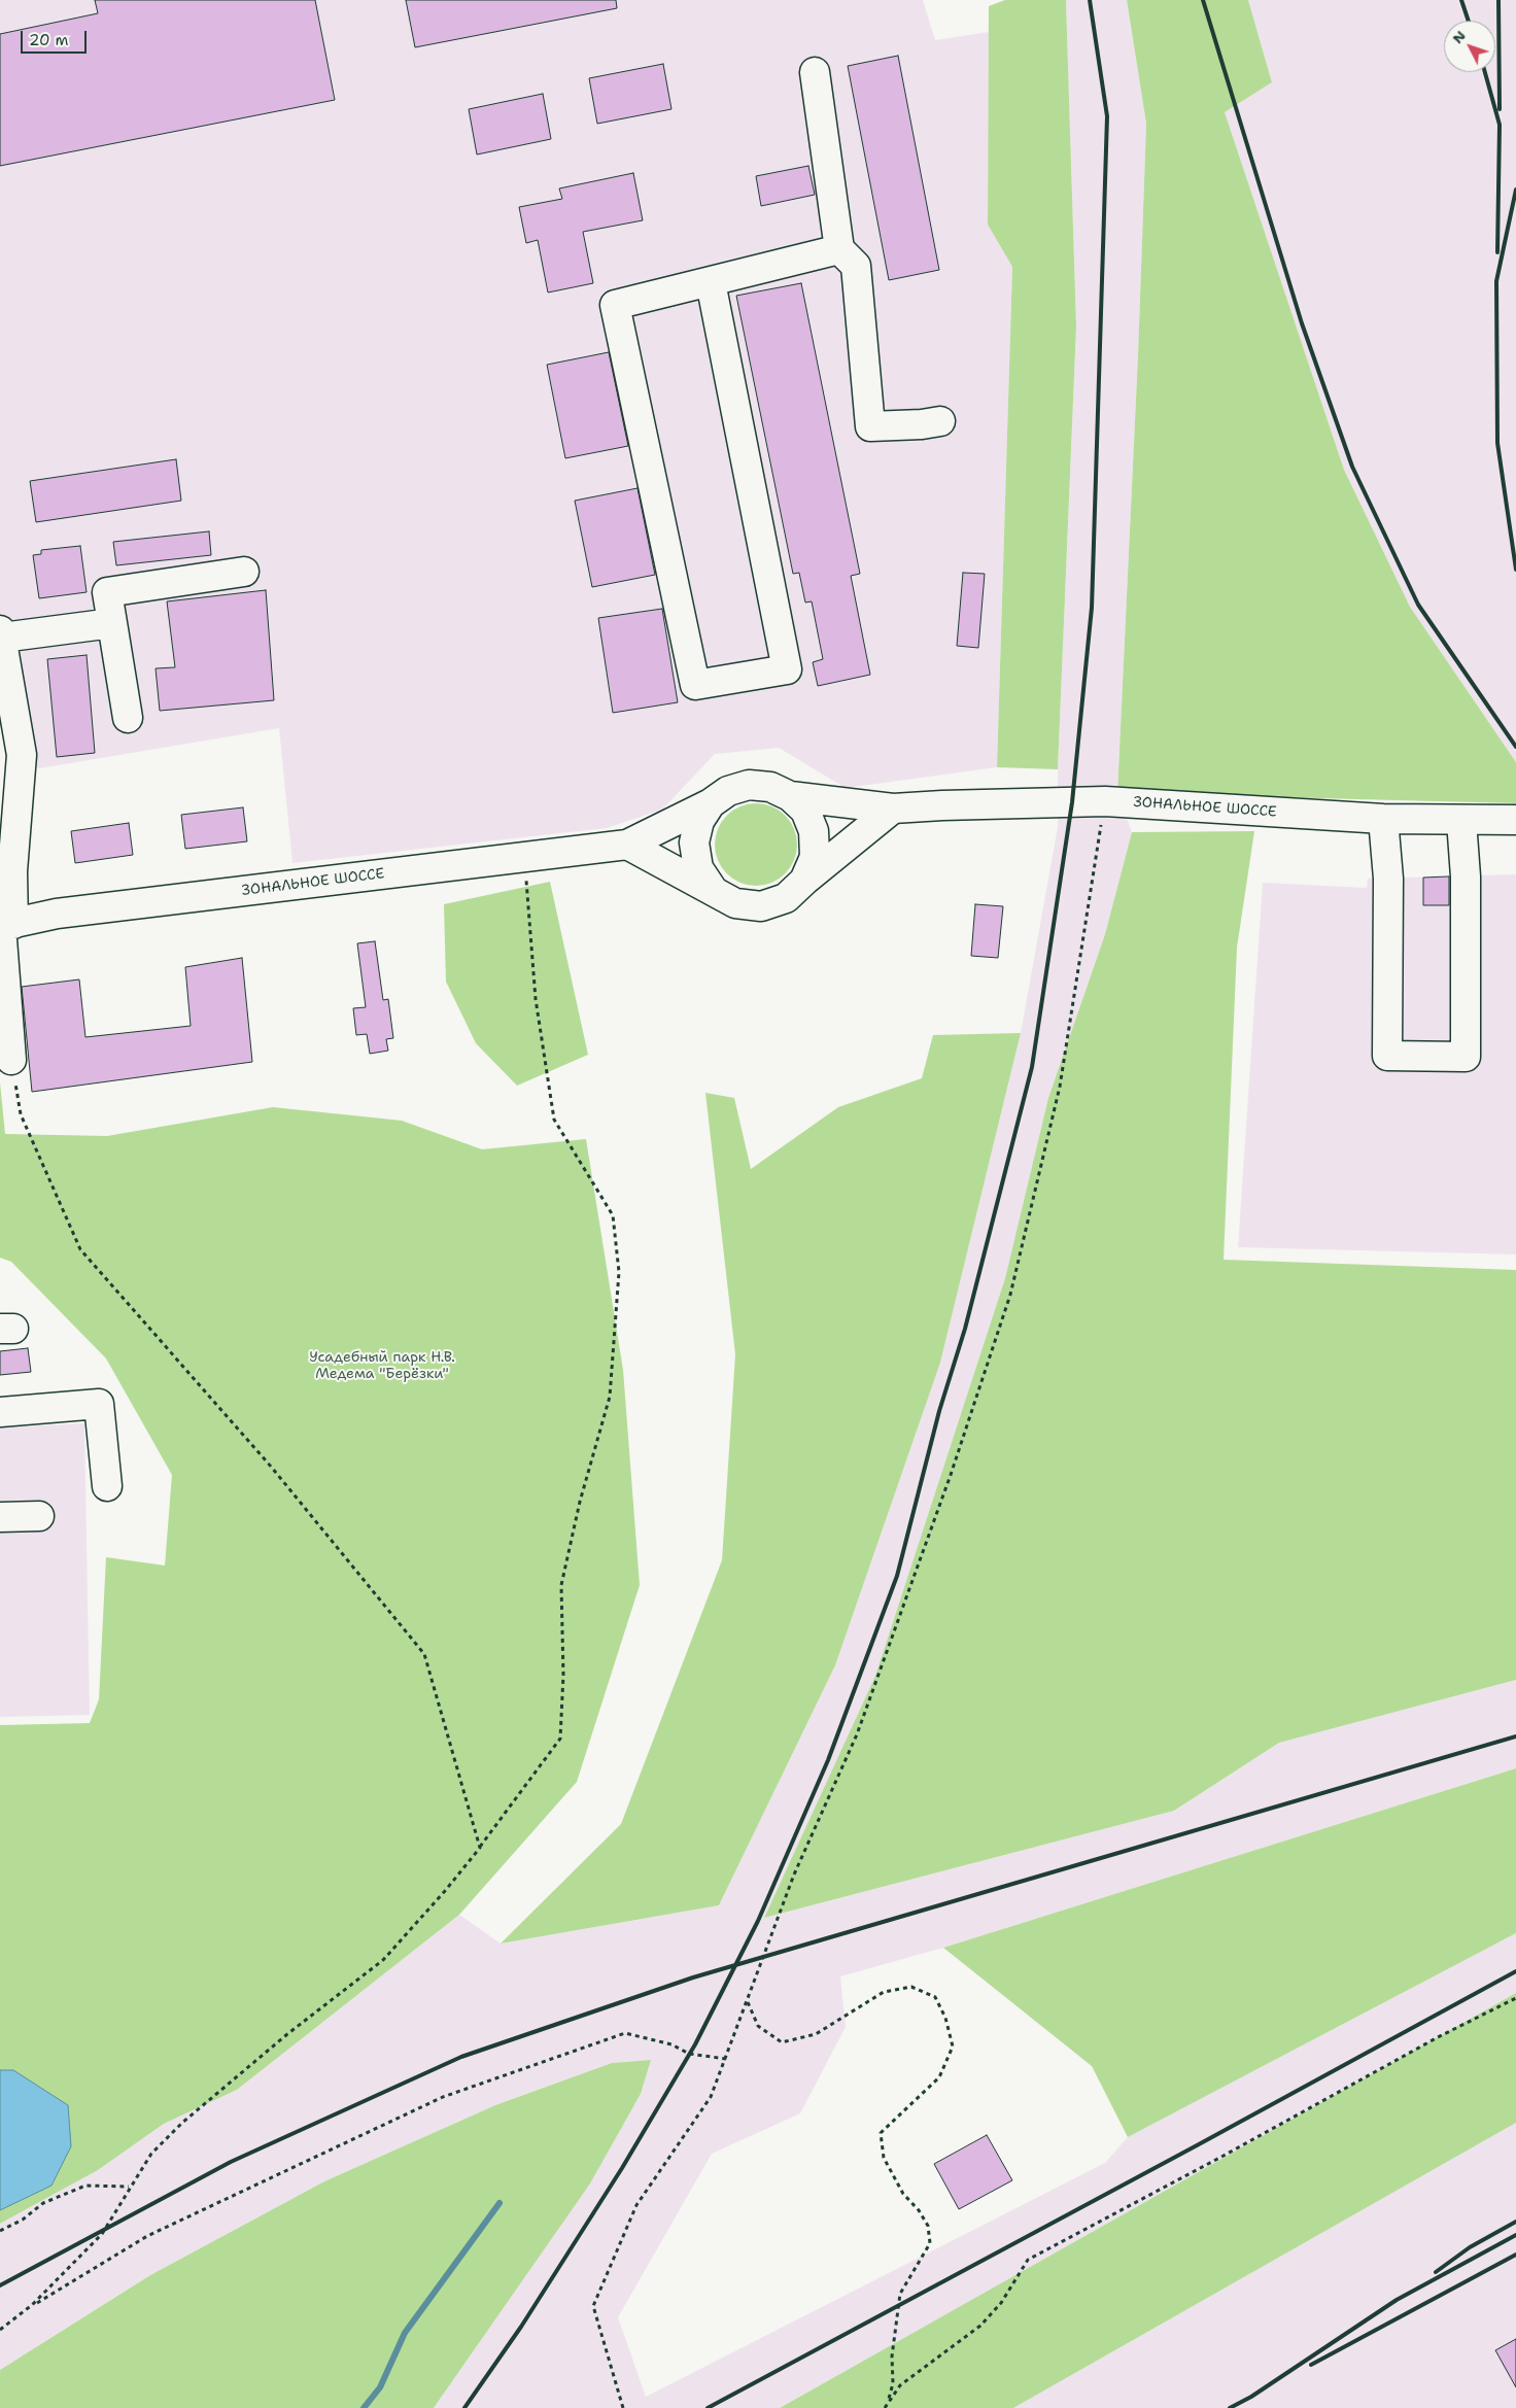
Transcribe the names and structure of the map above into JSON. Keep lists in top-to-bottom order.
{
  "streets": {
    "street": ["ЗОНАЛЬНОЕ ШОССЕ"]
  },
  "parks": ["Усадебный парк Н.В. Медема \"Берёзки\""],
  "scale_bar": "20 m",
  "north": "top left"
}
